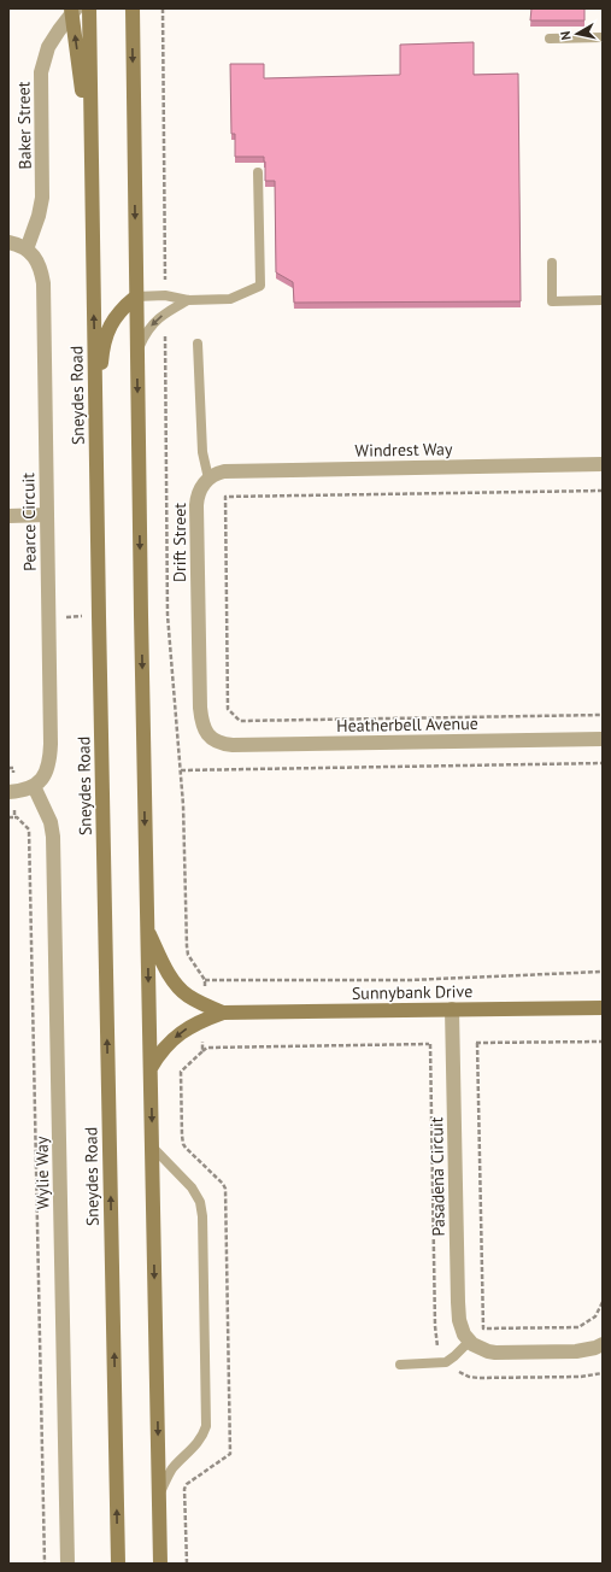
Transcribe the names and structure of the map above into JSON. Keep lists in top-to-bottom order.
{
  "streets": {
    "main road": ["Sneydes Road", "Sunnybank Drive"],
    "street": [
      "Baker Street",
      "Windrest Way",
      "Pearce Circuit",
      "Drift Street",
      "Heatherbell Avenue",
      "Wylie Way",
      "Pasadena Circuit"
    ]
  },
  "crossings": [
    ["Baker Street", "Pearce Circuit"],
    ["Windrest Way", "Drift Street"],
    ["Pearce Circuit", "Wylie Way"],
    ["Drift Street", "Heatherbell Avenue"],
    ["Sunnybank Drive", "Pasadena Circuit"]
  ],
  "north": "left"
}
